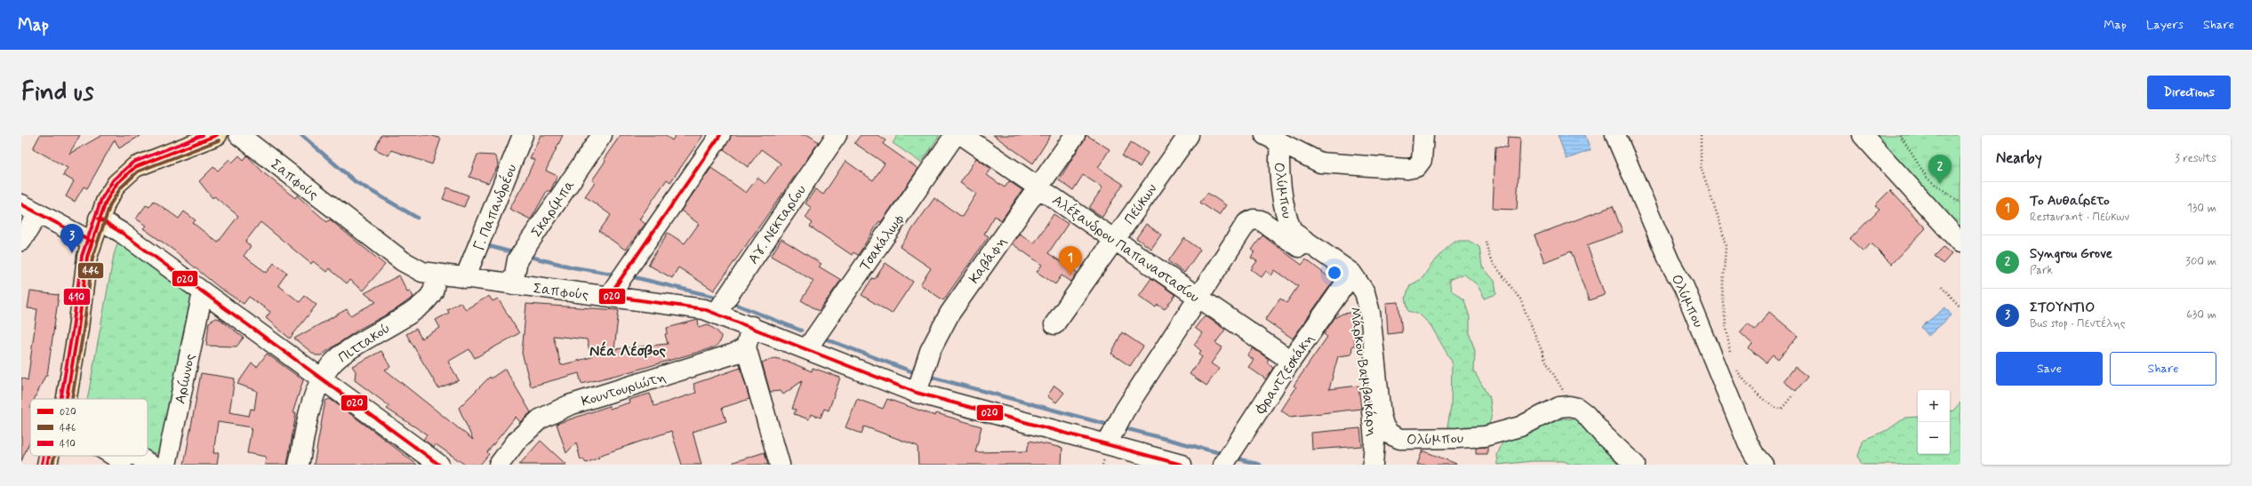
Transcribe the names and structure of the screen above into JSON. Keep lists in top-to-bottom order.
{
  "streets": {
    "street": [
      "Σαπφούς",
      "Ολύμπου",
      "Πεύκων",
      "Γ. Παπανδρέου",
      "Σκαρίμπα",
      "Αγ. Νεκταρίου",
      "Τσακάλωφ",
      "Αλέξανδρου Παπαναστασίου",
      "Καβάφη",
      "Πιττακού",
      "Μάρκου Βαμβακάρη",
      "Φραντζεσκάκη",
      "Αρίωνος",
      "Κουντουριώτη"
    ]
  },
  "crossings": [
    ["Σαπφούς", "Γ. Παπανδρέου"],
    ["Σαπφούς", "Σκαρίμπα"],
    ["Σαπφούς", "Αγ. Νεκταρίου"],
    ["Σαπφούς", "Τσακάλωφ"],
    ["Σαπφούς", "Καβάφη"],
    ["Σαπφούς", "Πιττακού"],
    ["Πεύκων", "Αλέξανδρου Παπαναστασίου"],
    ["Αλέξανδρου Παπαναστασίου", "Καβάφη"],
    ["Αλέξανδρου Παπαναστασίου", "Μάρκου Βαμβακάρη"],
    ["Αλέξανδρου Παπαναστασίου", "Φραντζεσκάκη"],
    ["Μάρκου Βαμβακάρη", "Φραντζεσκάκη"]
  ],
  "districts": ["Νέα Λέσβος"],
  "lines": ["transit line 020", "transit line 410", "transit line 446"],
  "legend": ["020", "446", "410"],
  "page": {
    "header": "Map",
    "nav": ["Map", "Layers", "Share"],
    "buttons": [
      "Directions",
      ["Save", "Share"]
    ],
    "title": "Find us",
    "heading": ["Nearby", "3 results"],
    "pins": ["2", "3", "1"],
    "list": [
      {
        "mark": "1",
        "name": "Το Αυθαίρετο",
        "note": "Restaurant · Πεύκων",
        "value": "130 m"
      },
      {
        "mark": "2",
        "name": "Syngrou Grove",
        "note": "Park",
        "value": "300 m"
      },
      {
        "mark": "3",
        "name": "ΣΤΟΥΝΤΙΟ",
        "note": "Bus stop · Πεντέλης",
        "value": "630 m"
      }
    ],
    "map_buttons": ["+", "−"]
  }
}
